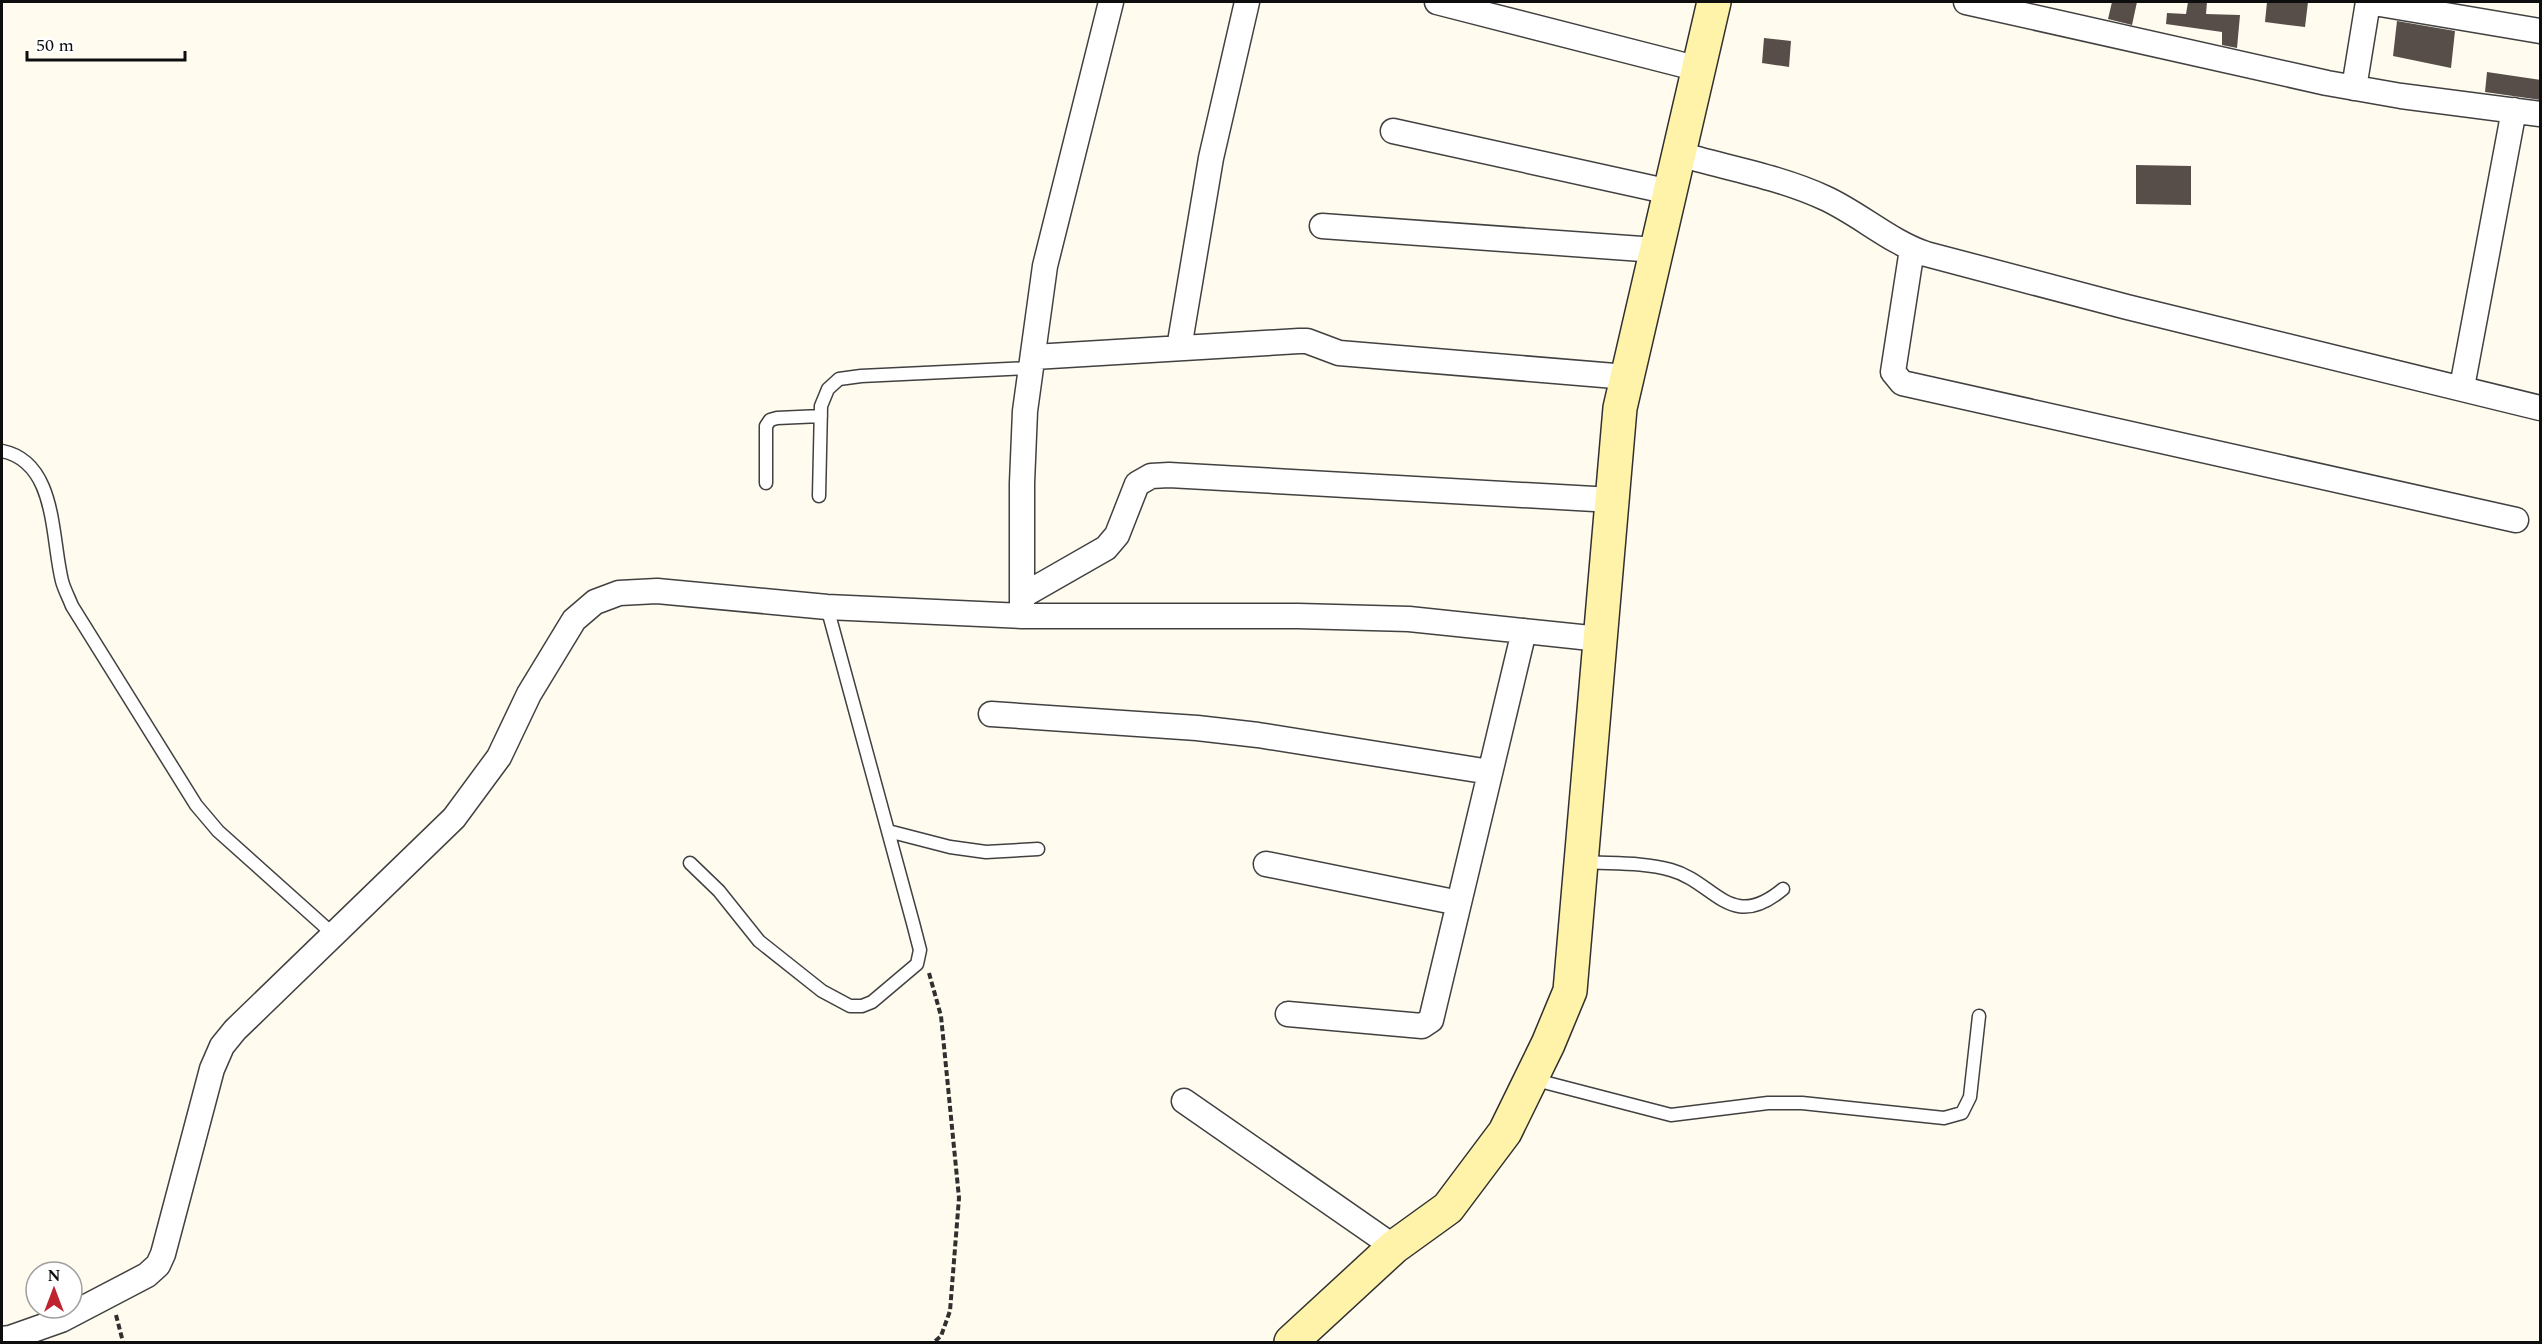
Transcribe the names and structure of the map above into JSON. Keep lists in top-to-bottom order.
{
  "scale_bar": "50 m",
  "north": "top"
}
